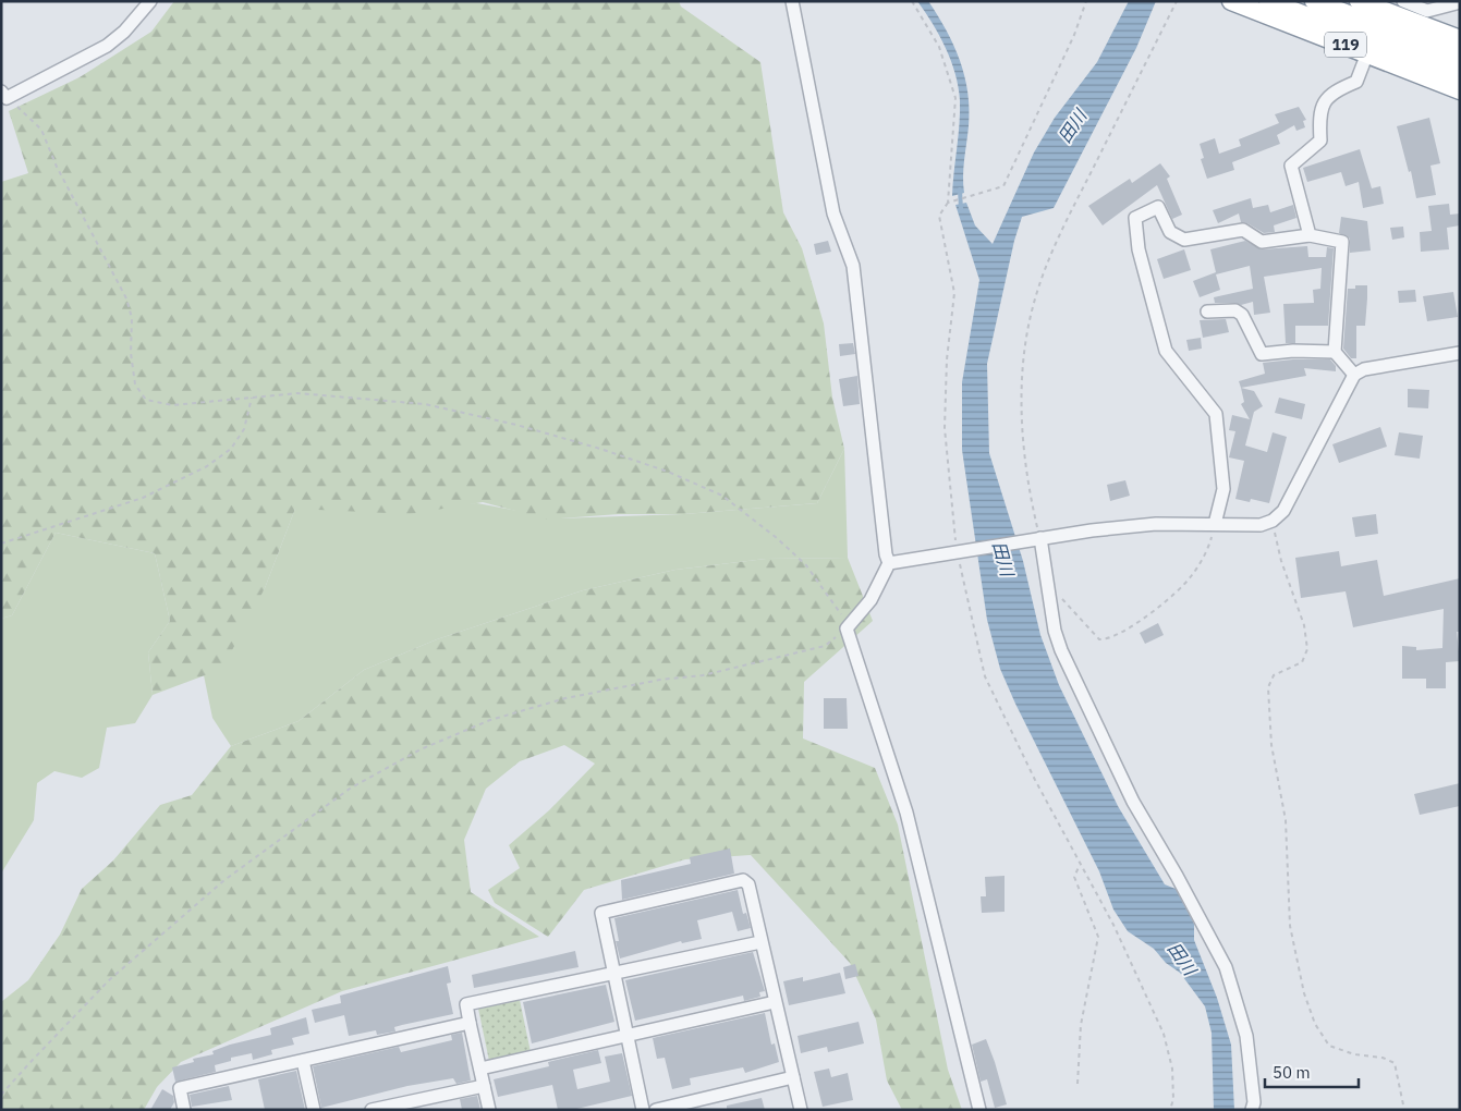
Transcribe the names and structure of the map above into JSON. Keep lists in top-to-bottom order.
{
  "streets": {
    "highway": ["119"]
  },
  "water": ["田川"],
  "scale_bar": "50 m"
}
